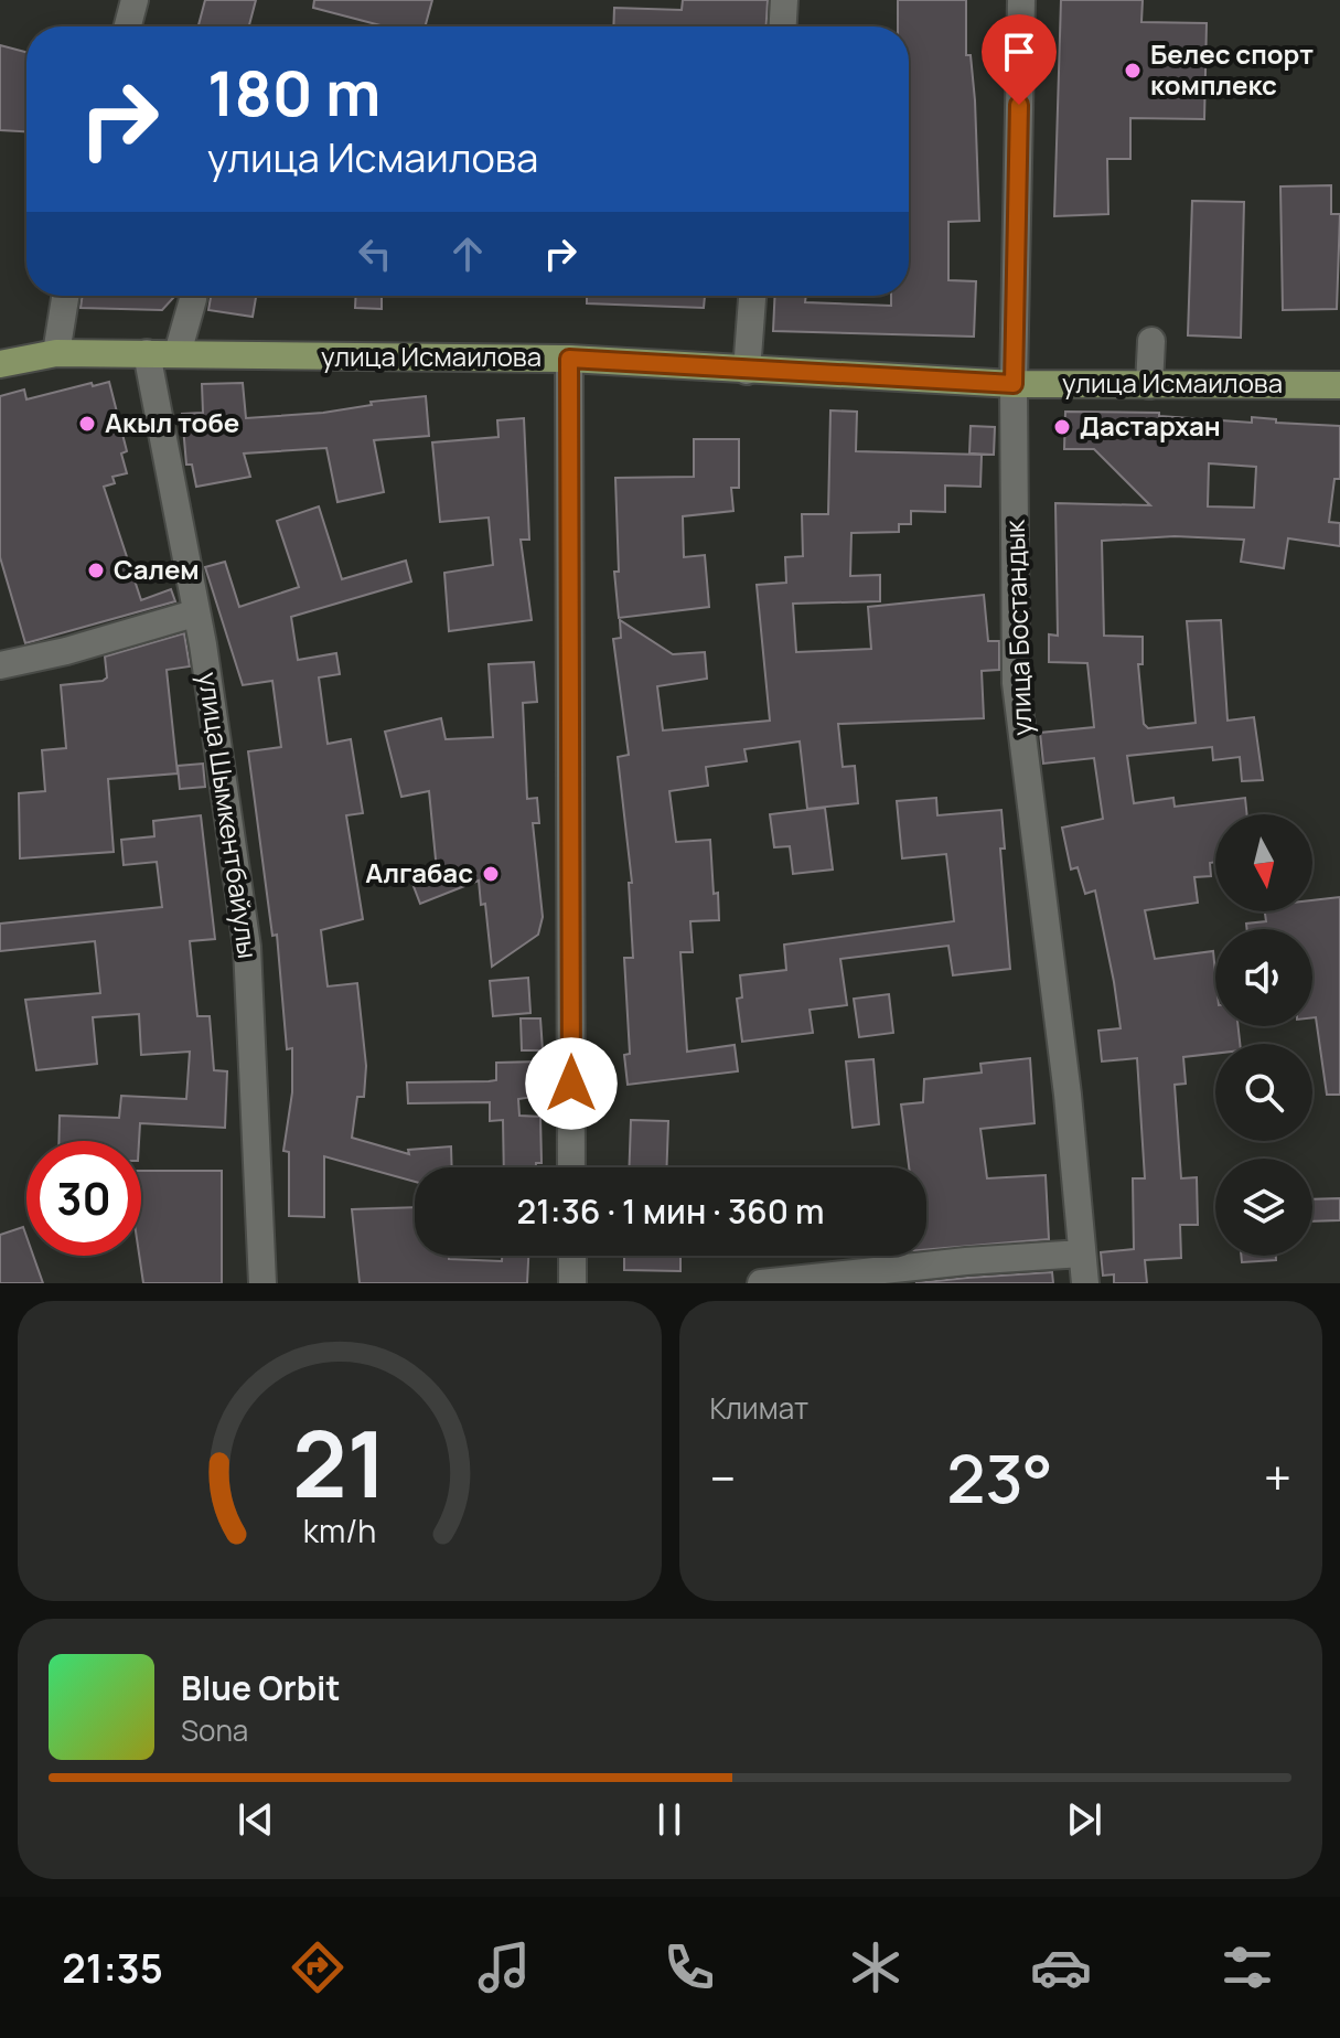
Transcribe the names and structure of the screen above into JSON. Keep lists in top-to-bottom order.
{
  "streets": {
    "main road": ["улица Исмаилова"],
    "street": ["улица Бостандык", "улица Шымкентбайулы"]
  },
  "crossings": [
    ["улица Исмаилова", "улица Бостандык"],
    ["улица Исмаилова", "улица Шымкентбайулы"]
  ],
  "places": [
    "Белес спорт комплекс",
    "Акыл тобе",
    "Дастархан",
    "Салем",
    "Алгабас"
  ],
  "north": "bottom",
  "page": {
    "turn": ["180 m", "улица Исмаилова"],
    "limit": "30",
    "trip": "21:36 · 1 мин · 360 m",
    "tile": "Климат",
    "heat": ["−", "23°", "+"],
    "song": ["Blue Orbit", "Sona"],
    "tabs": "21:35",
    "gauge": ["21", "km/h"]
  }
}
